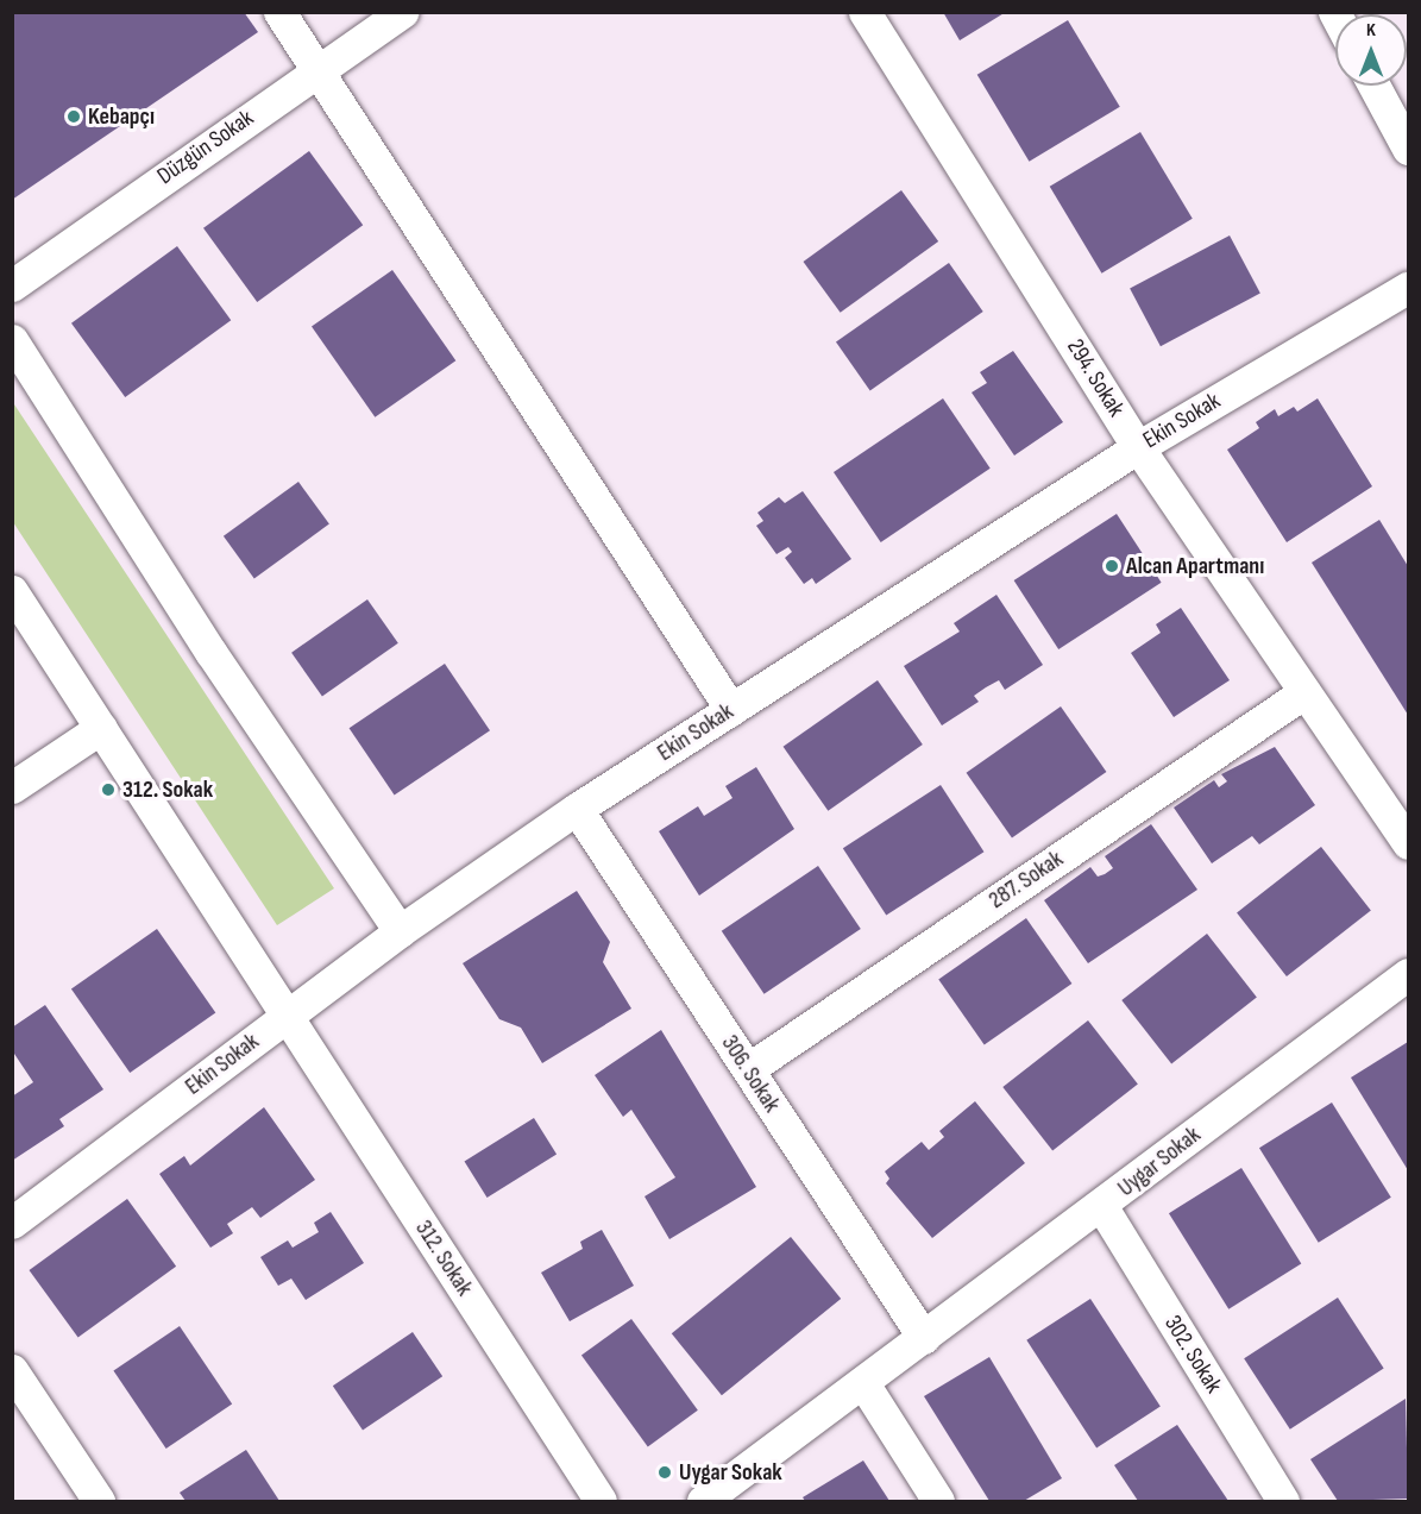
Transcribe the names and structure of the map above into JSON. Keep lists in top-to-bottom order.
{
  "streets": {
    "street": [
      "Düzgün Sokak",
      "294. Sokak",
      "Ekin Sokak",
      "287. Sokak",
      "306. Sokak",
      "Uygar Sokak",
      "312. Sokak",
      "302. Sokak"
    ]
  },
  "crossings": [
    ["294. Sokak", "Ekin Sokak"],
    ["294. Sokak", "287. Sokak"],
    ["Ekin Sokak", "306. Sokak"],
    ["Ekin Sokak", "312. Sokak"],
    ["287. Sokak", "306. Sokak"],
    ["306. Sokak", "Uygar Sokak"],
    ["Uygar Sokak", "302. Sokak"]
  ],
  "places": [
    "Kebapçı",
    "Alcan Apartmanı",
    "312. Sokak",
    "Uygar Sokak"
  ],
  "north": "top"
}
